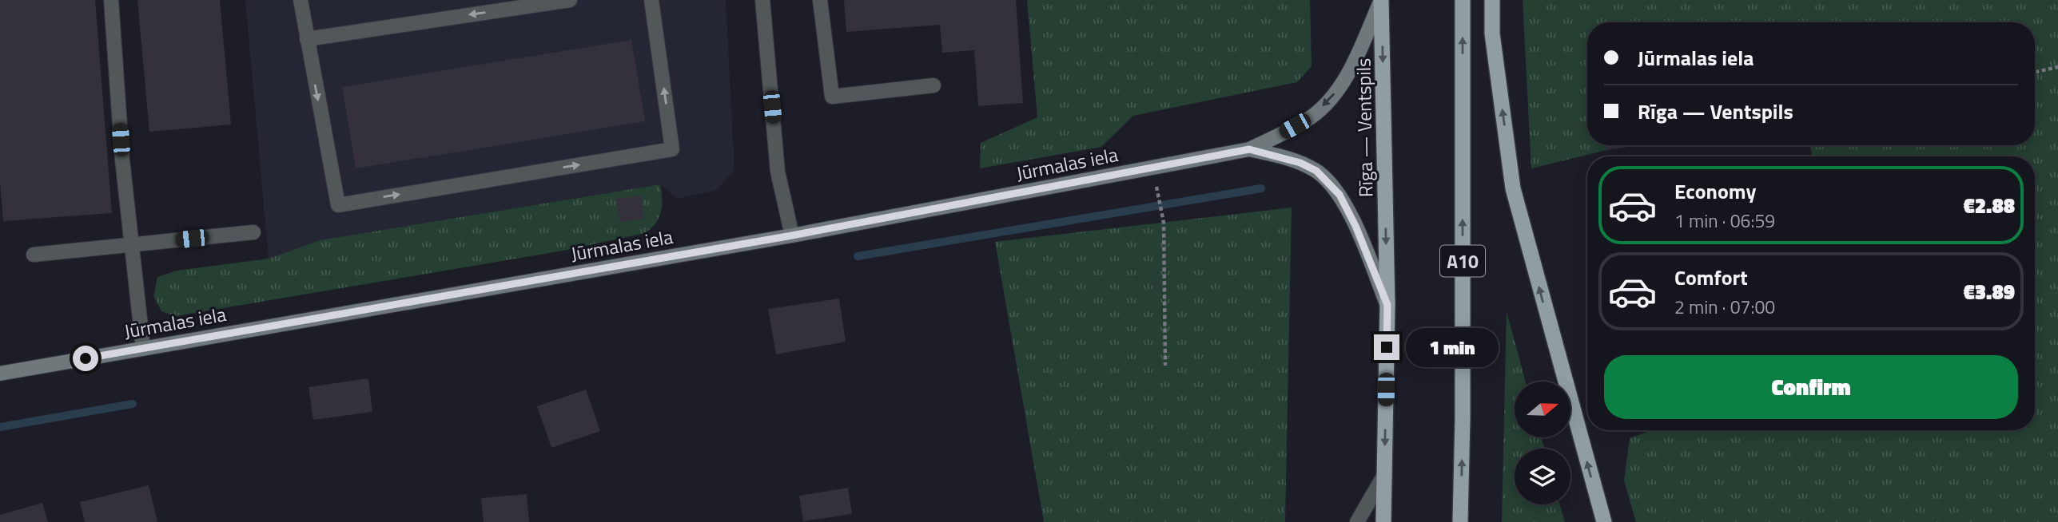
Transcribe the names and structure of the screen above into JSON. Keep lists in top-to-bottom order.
{
  "streets": {
    "highway": ["Rīga — Ventspils", "A10"],
    "main road": ["Jūrmalas iela"]
  },
  "north": "right",
  "page": {
    "banner": ["Jūrmalas iela", "Rīga — Ventspils"],
    "list": [
      {
        "name": "Economy",
        "note": "1 min · 06:59",
        "value": "€2.88"
      },
      {
        "name": "Comfort",
        "note": "2 min · 07:00",
        "value": "€3.89"
      }
    ],
    "bubble": "1 min",
    "buttons": "Confirm"
  }
}
